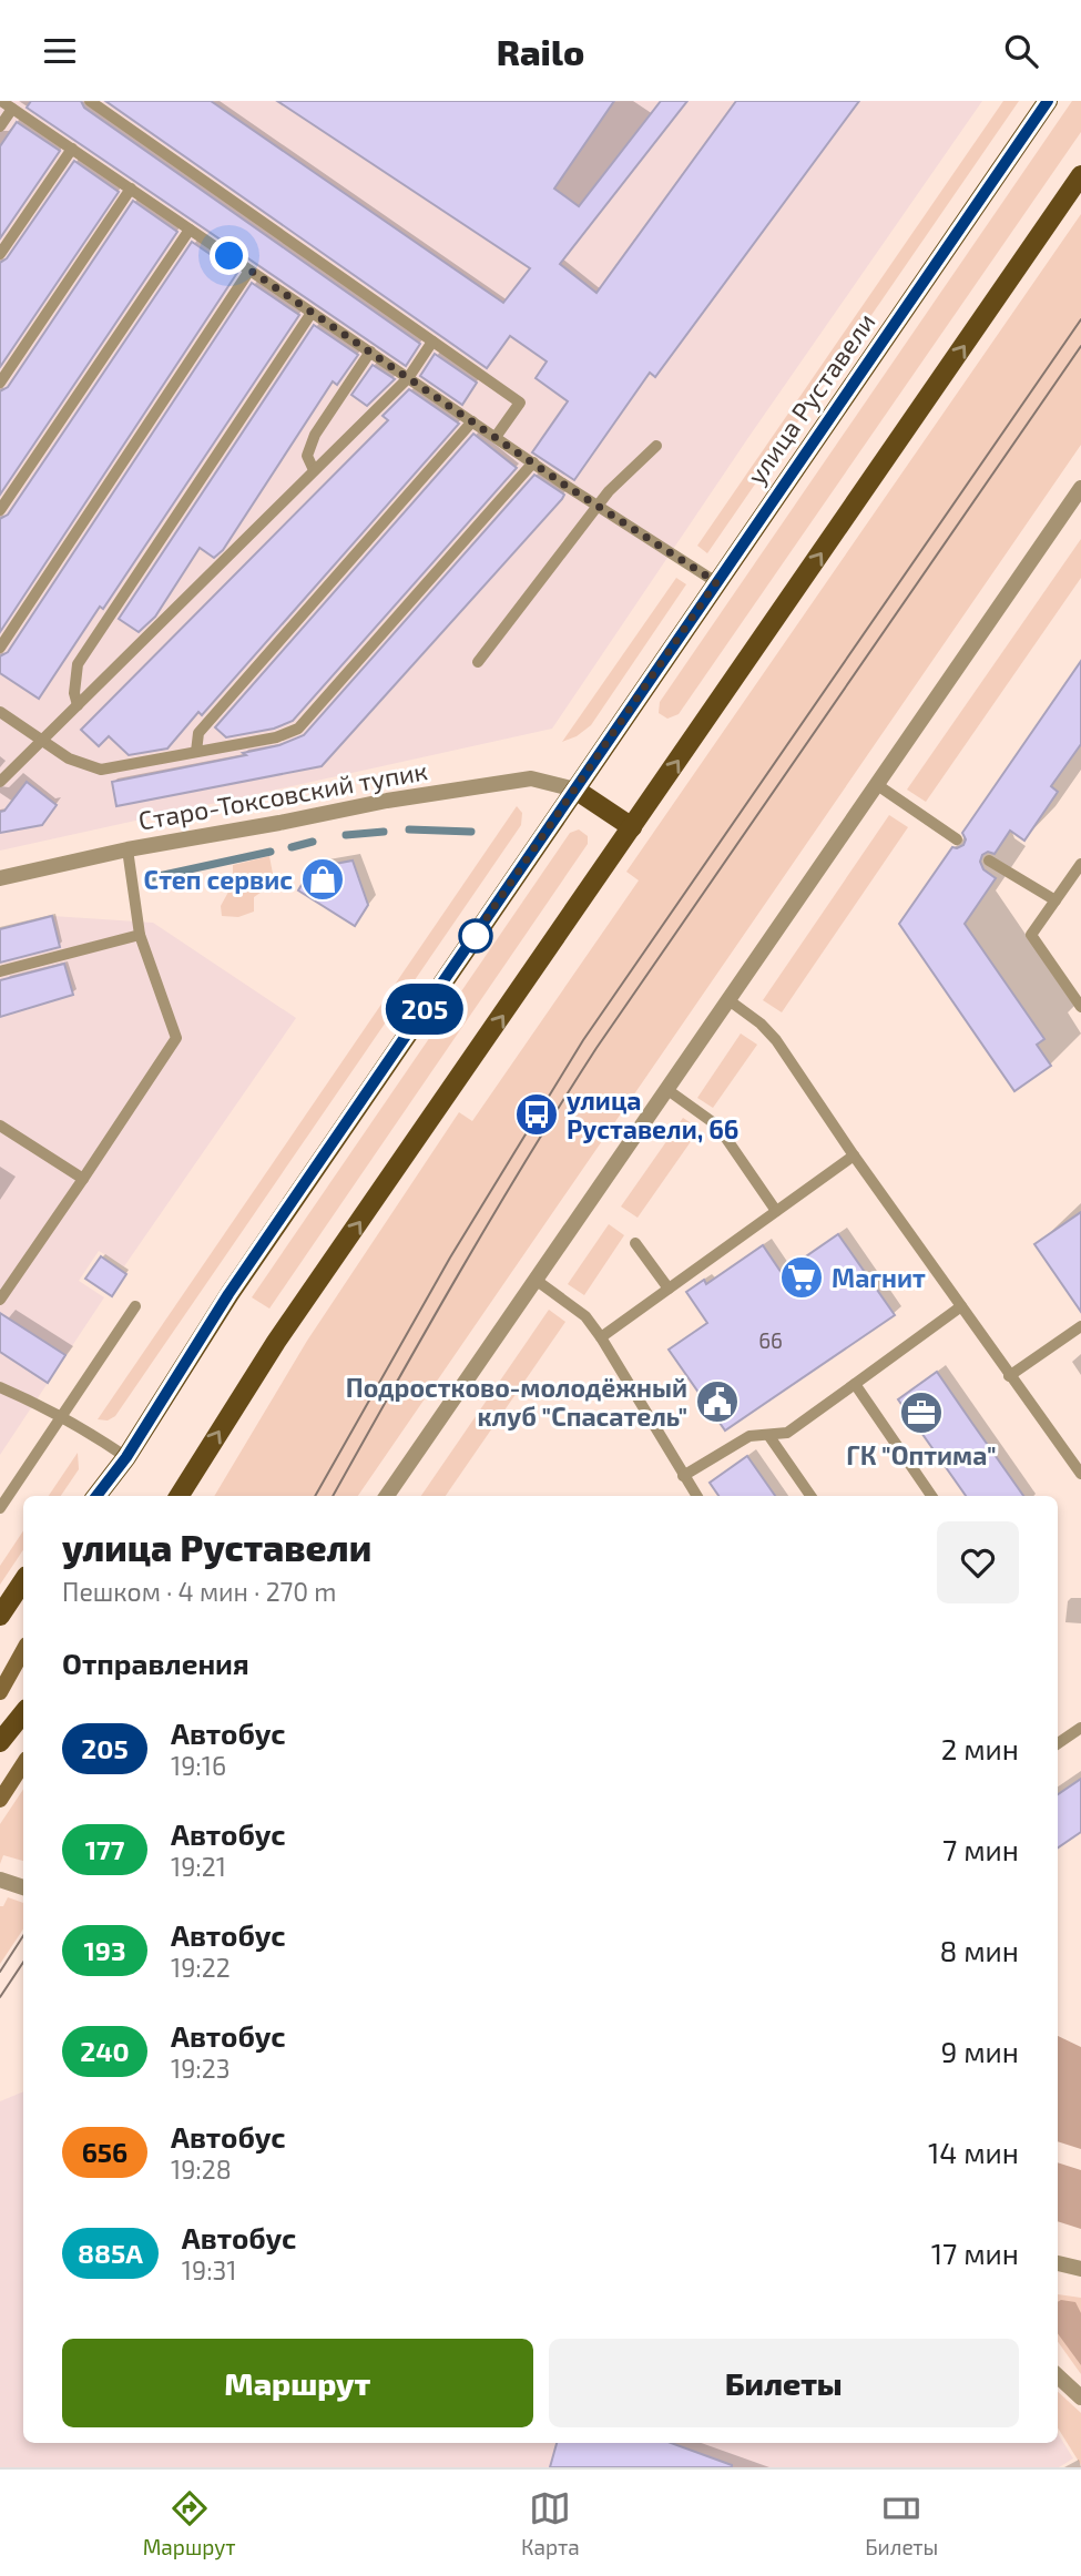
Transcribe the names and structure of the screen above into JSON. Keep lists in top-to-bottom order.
{
  "streets": {
    "main road": ["улица Руставели"],
    "street": ["Старо-Токсовский тупик"]
  },
  "crossings": [
    ["улица Руставели", "Старо-Токсовский тупик"]
  ],
  "places": {
    "shop": ["Степ сервис"],
    "bus stop": ["улица Руставели, 66"],
    "supermarket": ["Магнит"],
    "public building": ["Подростково-молодёжный клуб \"Спасатель\""],
    "office": ["ГК \"Оптима\""]
  },
  "lines": ["bus line 205"],
  "house_numbers": ["66"],
  "page": {
    "header": "Railo",
    "on_map": "205",
    "heading": [
      ["улица Руставели", "Пешком · 4 мин · 270 m"],
      "Отправления"
    ],
    "list": [
      {
        "mark": "205",
        "name": "Автобус",
        "note": "19:16",
        "value": "2 мин"
      },
      {
        "mark": "177",
        "name": "Автобус",
        "note": "19:21",
        "value": "7 мин"
      },
      {
        "mark": "193",
        "name": "Автобус",
        "note": "19:22",
        "value": "8 мин"
      },
      {
        "mark": "240",
        "name": "Автобус",
        "note": "19:23",
        "value": "9 мин"
      },
      {
        "mark": "656",
        "name": "Автобус",
        "note": "19:28",
        "value": "14 мин"
      },
      {
        "mark": "885А",
        "name": "Автобус",
        "note": "19:31",
        "value": "17 мин"
      }
    ],
    "buttons": ["Маршрут", "Билеты"],
    "tabs": ["Маршрут", "Карта", "Билеты"]
  }
}
